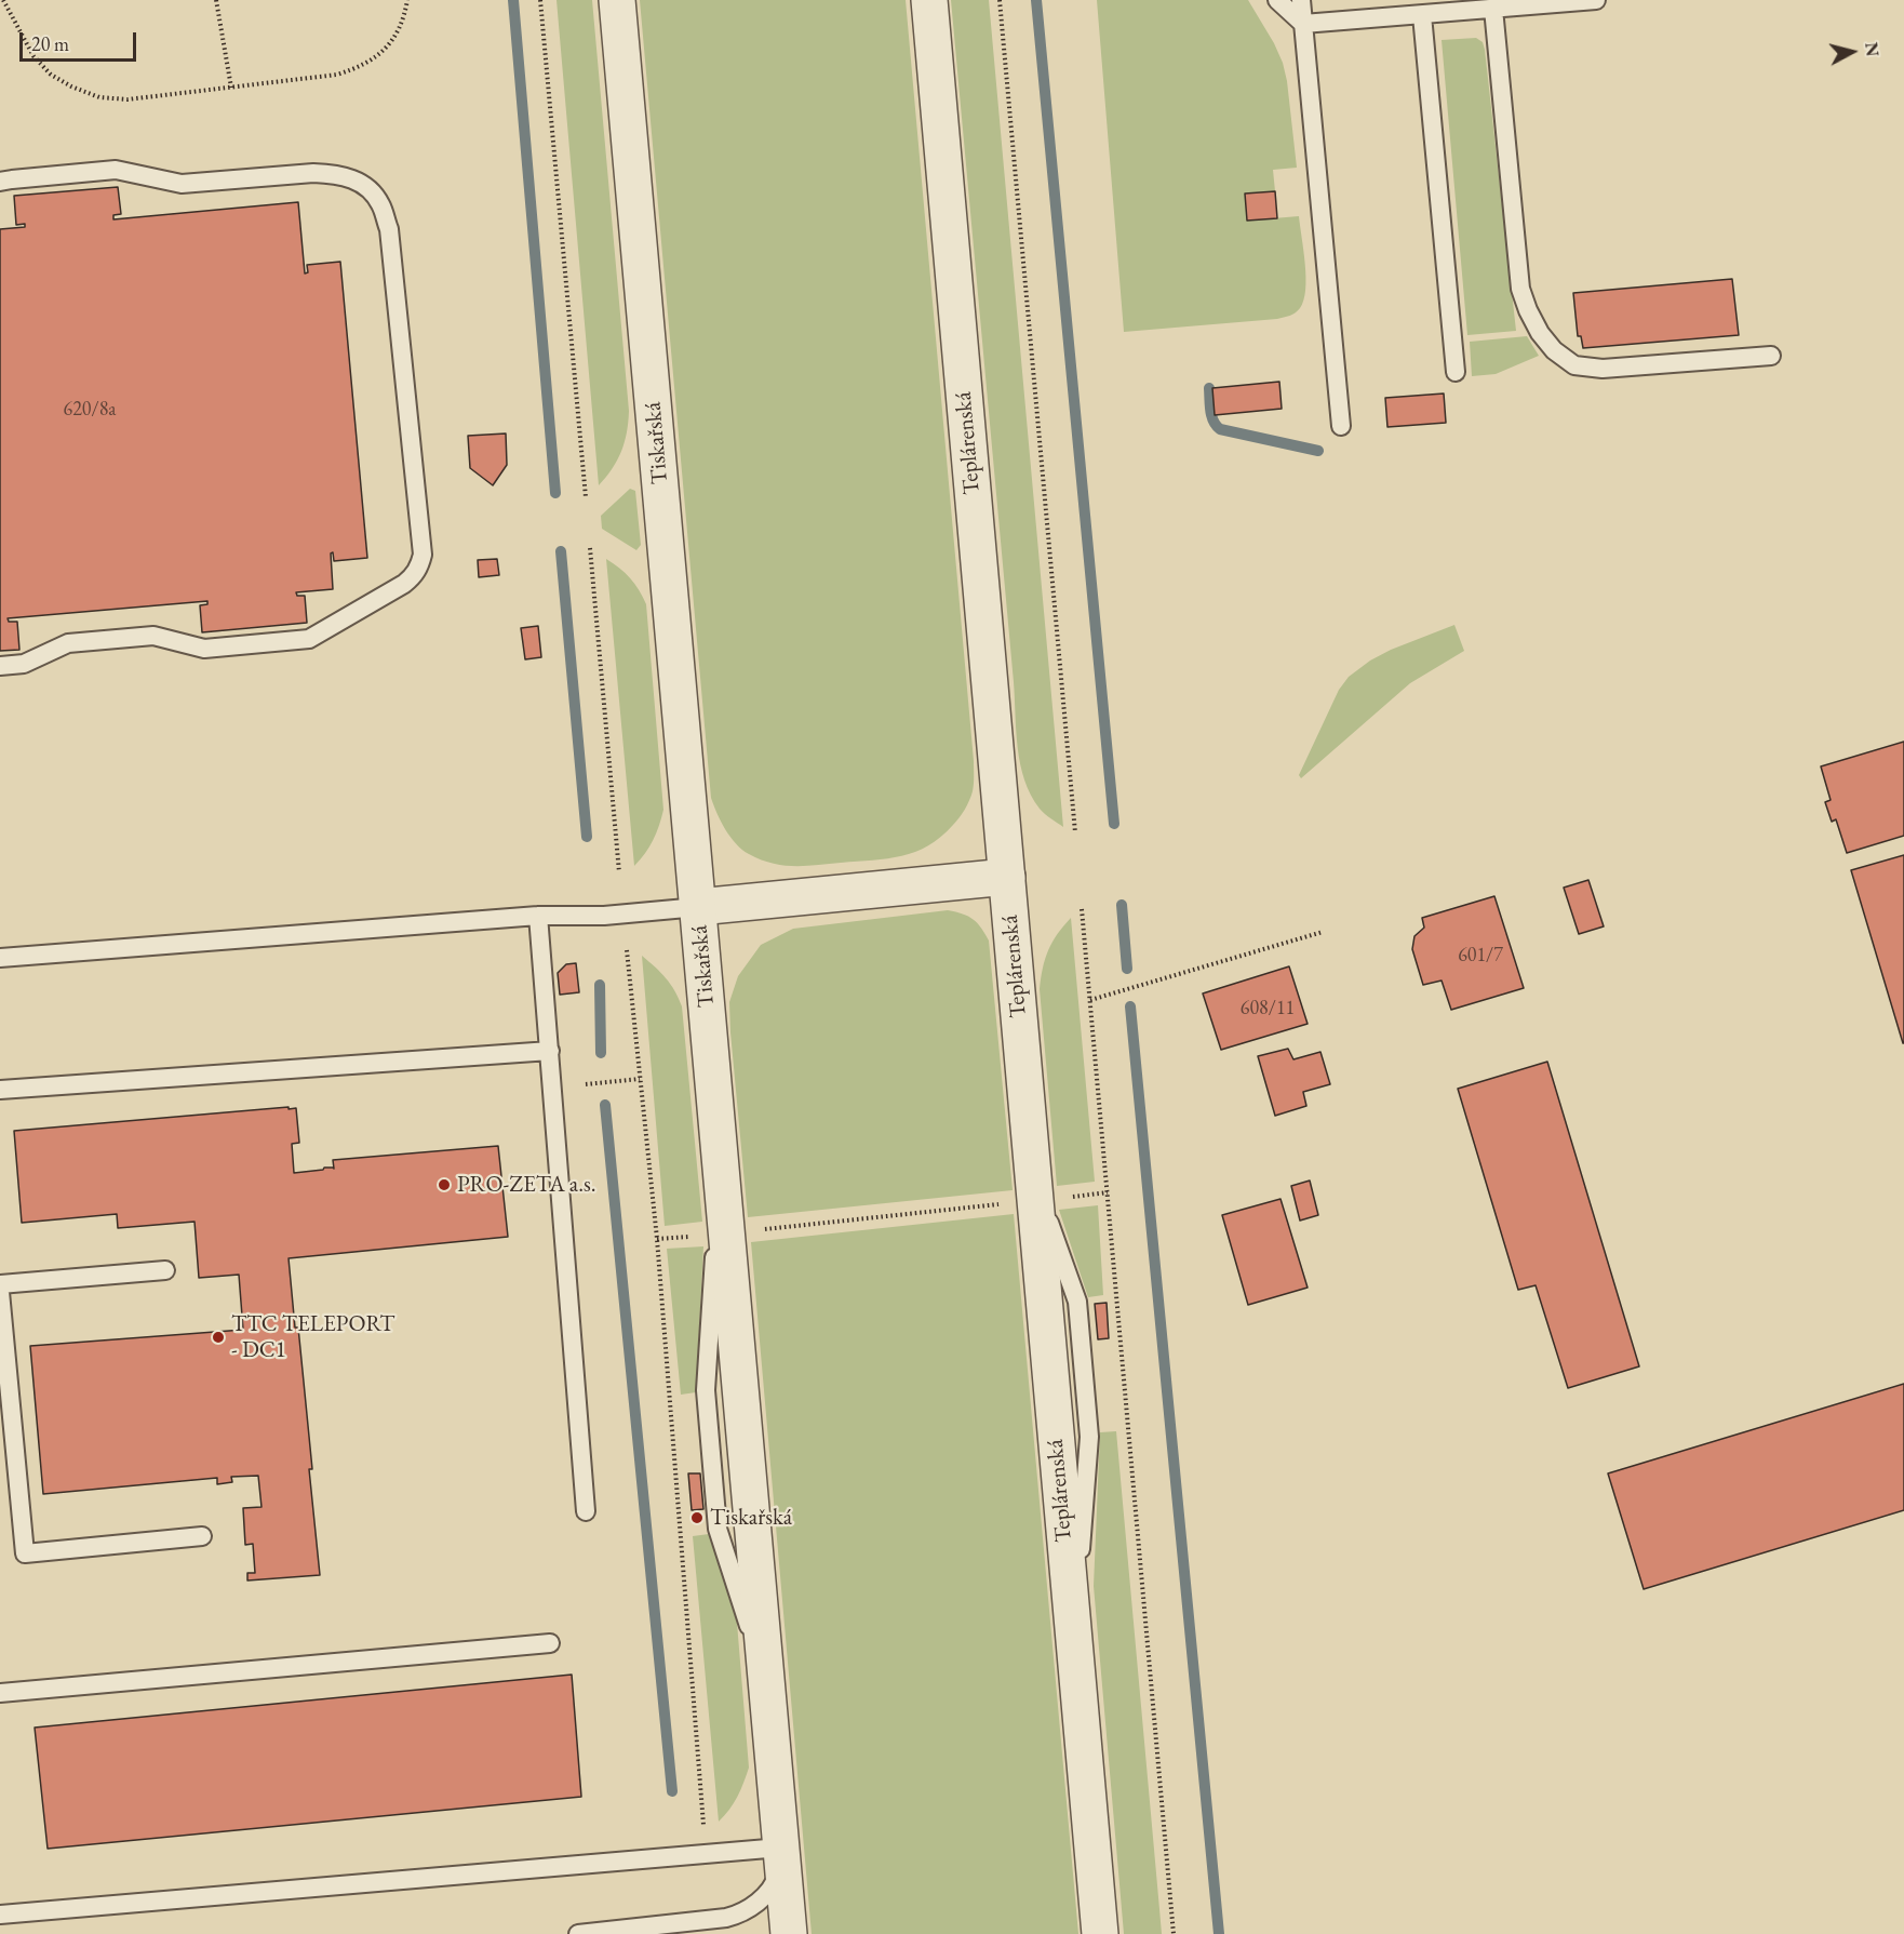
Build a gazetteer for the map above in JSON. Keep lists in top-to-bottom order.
{
  "streets": {
    "street": ["Tiskařská", "Teplárenská"]
  },
  "places": ["PRO-ZETA a.s.", "TTC TELEPORT - DC1", "Tiskařská"],
  "house_numbers": ["620/8a", "601/7", "608/11"],
  "scale_bar": "20 m",
  "north": "right"
}
